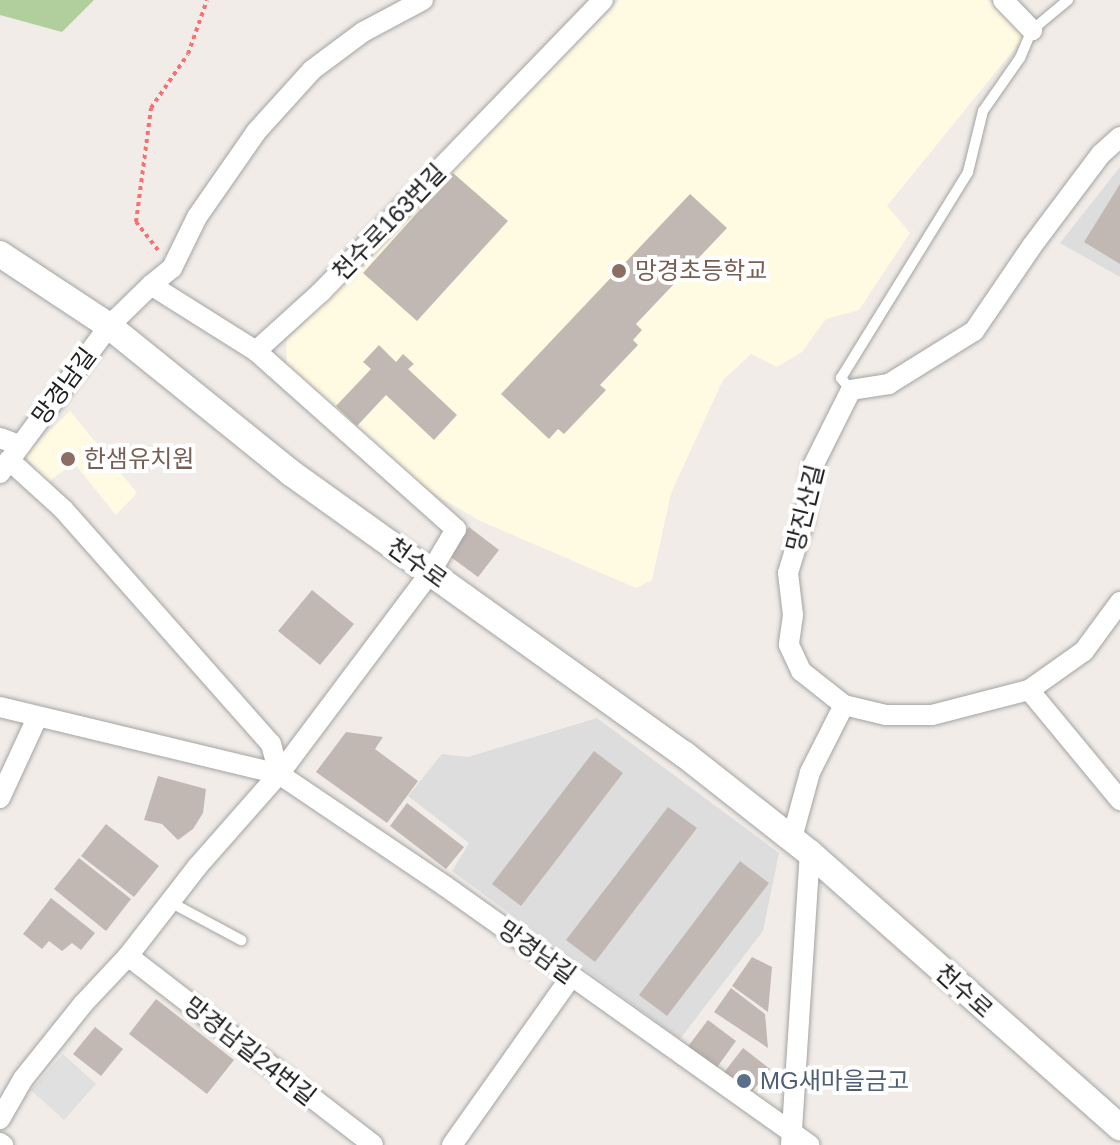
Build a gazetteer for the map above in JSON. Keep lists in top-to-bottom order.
{
  "streets": {
    "street": [
      "천수로163번길",
      "망경남길",
      "망진산길",
      "천수로",
      "망경남길24번길"
    ]
  },
  "crossings": [
    ["망경남길", "천수로"]
  ],
  "places": ["망경초등학교", "한샘유치원", "MG새마을금고"]
}
